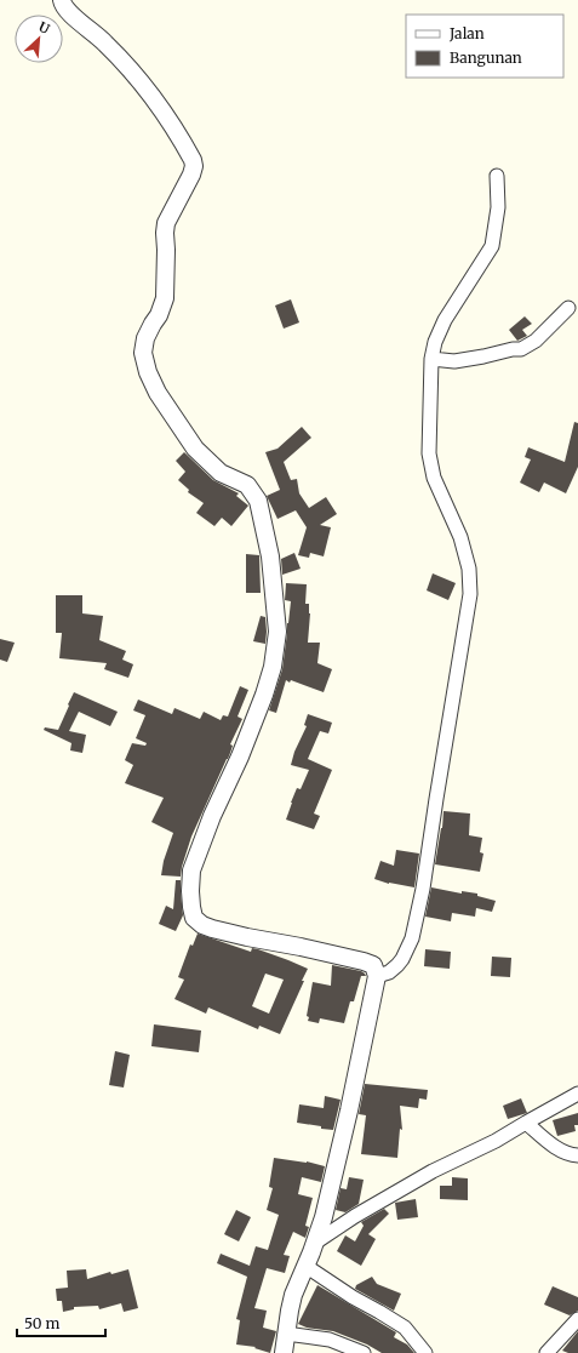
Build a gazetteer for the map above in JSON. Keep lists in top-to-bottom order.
{
  "legend": ["Jalan", "Bangunan"],
  "scale_bar": "50 m",
  "north": "top right"
}
